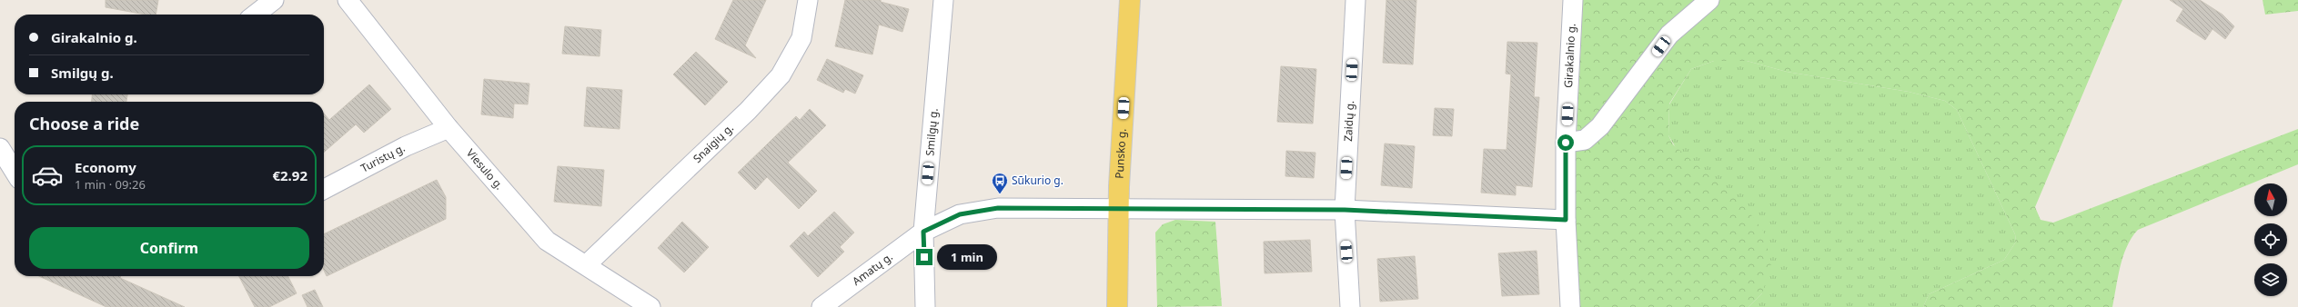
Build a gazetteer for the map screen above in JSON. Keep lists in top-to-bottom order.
{
  "streets": {
    "main road": ["Punsko g."],
    "street": [
      "Girakalnio g.",
      "Zaidų g.",
      "Smilgų g.",
      "Snaigių g.",
      "Turistų g.",
      "Viesulo g.",
      "Amatų g."
    ]
  },
  "crossings": [
    ["Girakalnio g.", "Amatų g."],
    ["Zaidų g.", "Amatų g."],
    ["Smilgų g.", "Amatų g."],
    ["Snaigių g.", "Viesulo g."],
    ["Punsko g.", "Amatų g."],
    ["Turistų g.", "Viesulo g."]
  ],
  "places": {
    "bus stop": ["Sūkurio g."]
  },
  "north": "top",
  "page": {
    "banner": ["Girakalnio g.", "Smilgų g."],
    "heading": "Choose a ride",
    "list": [
      {
        "name": "Economy",
        "note": "1 min · 09:26",
        "value": "€2.92"
      }
    ],
    "buttons": "Confirm",
    "bubble": "1 min"
  }
}
